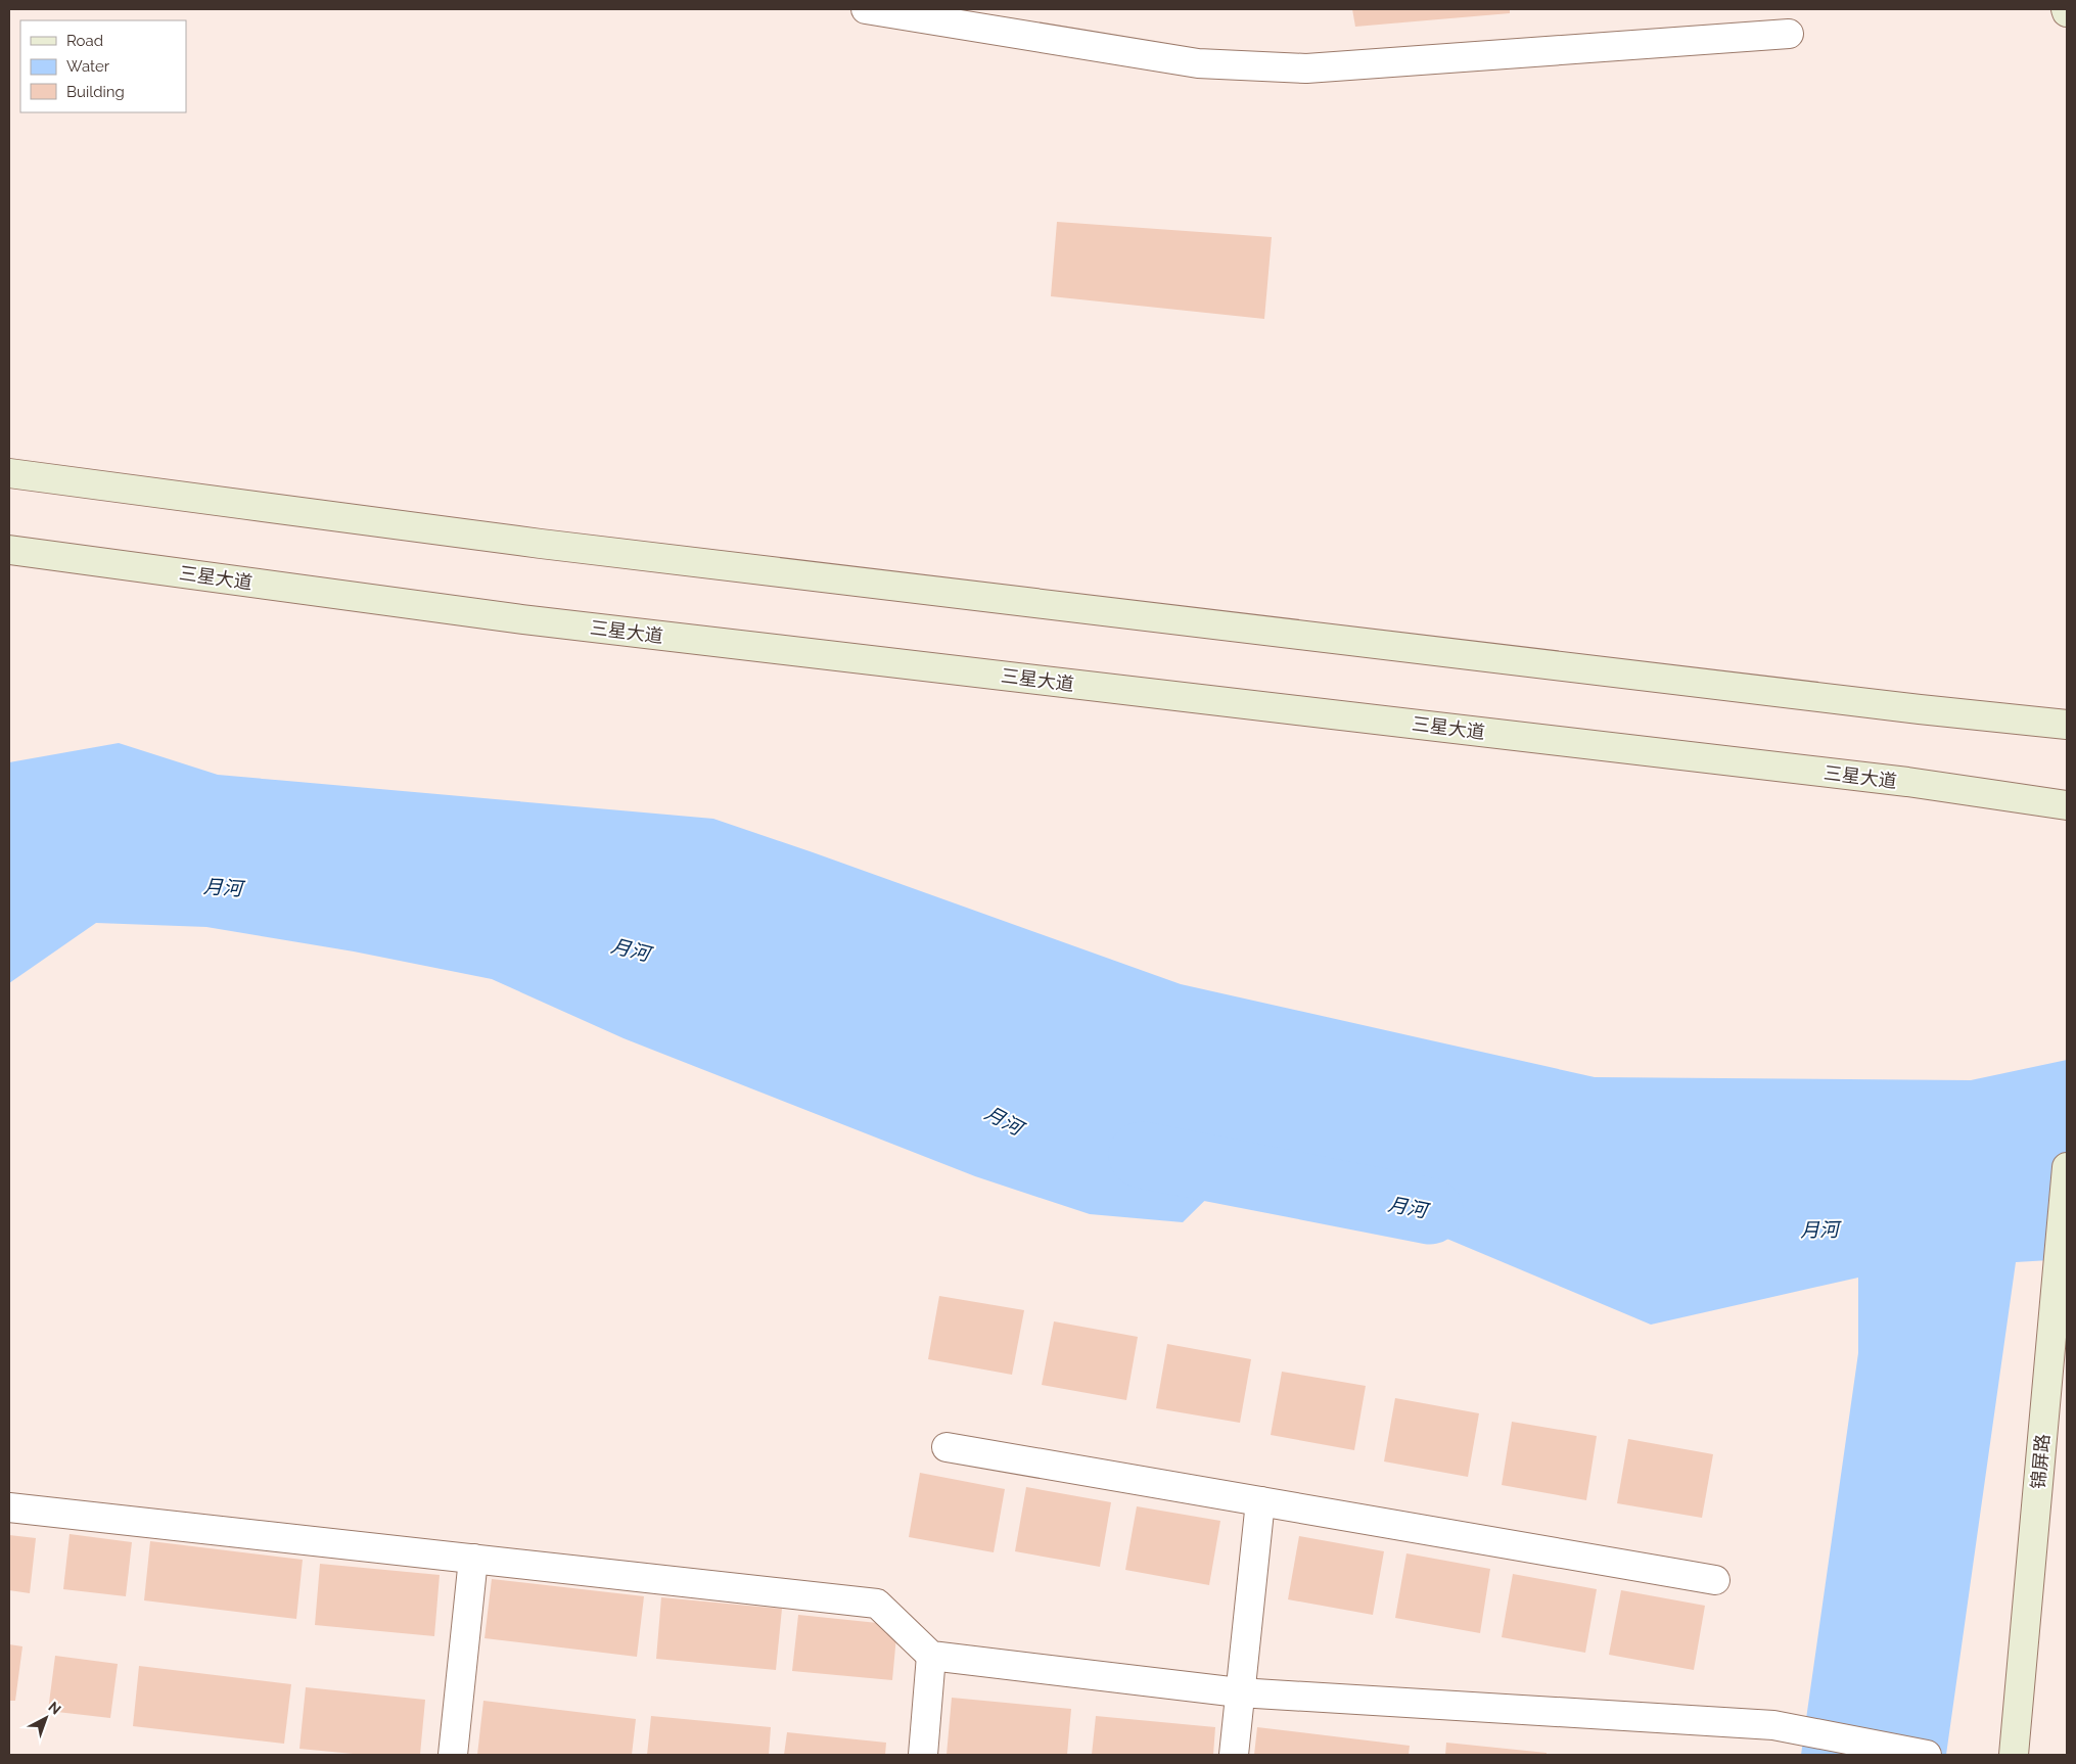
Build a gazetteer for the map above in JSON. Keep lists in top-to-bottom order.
{
  "streets": {
    "street": ["三星大道", "锦屏路"]
  },
  "water": ["月河"],
  "legend": ["Road", "Water", "Building"],
  "north": "top right"
}
